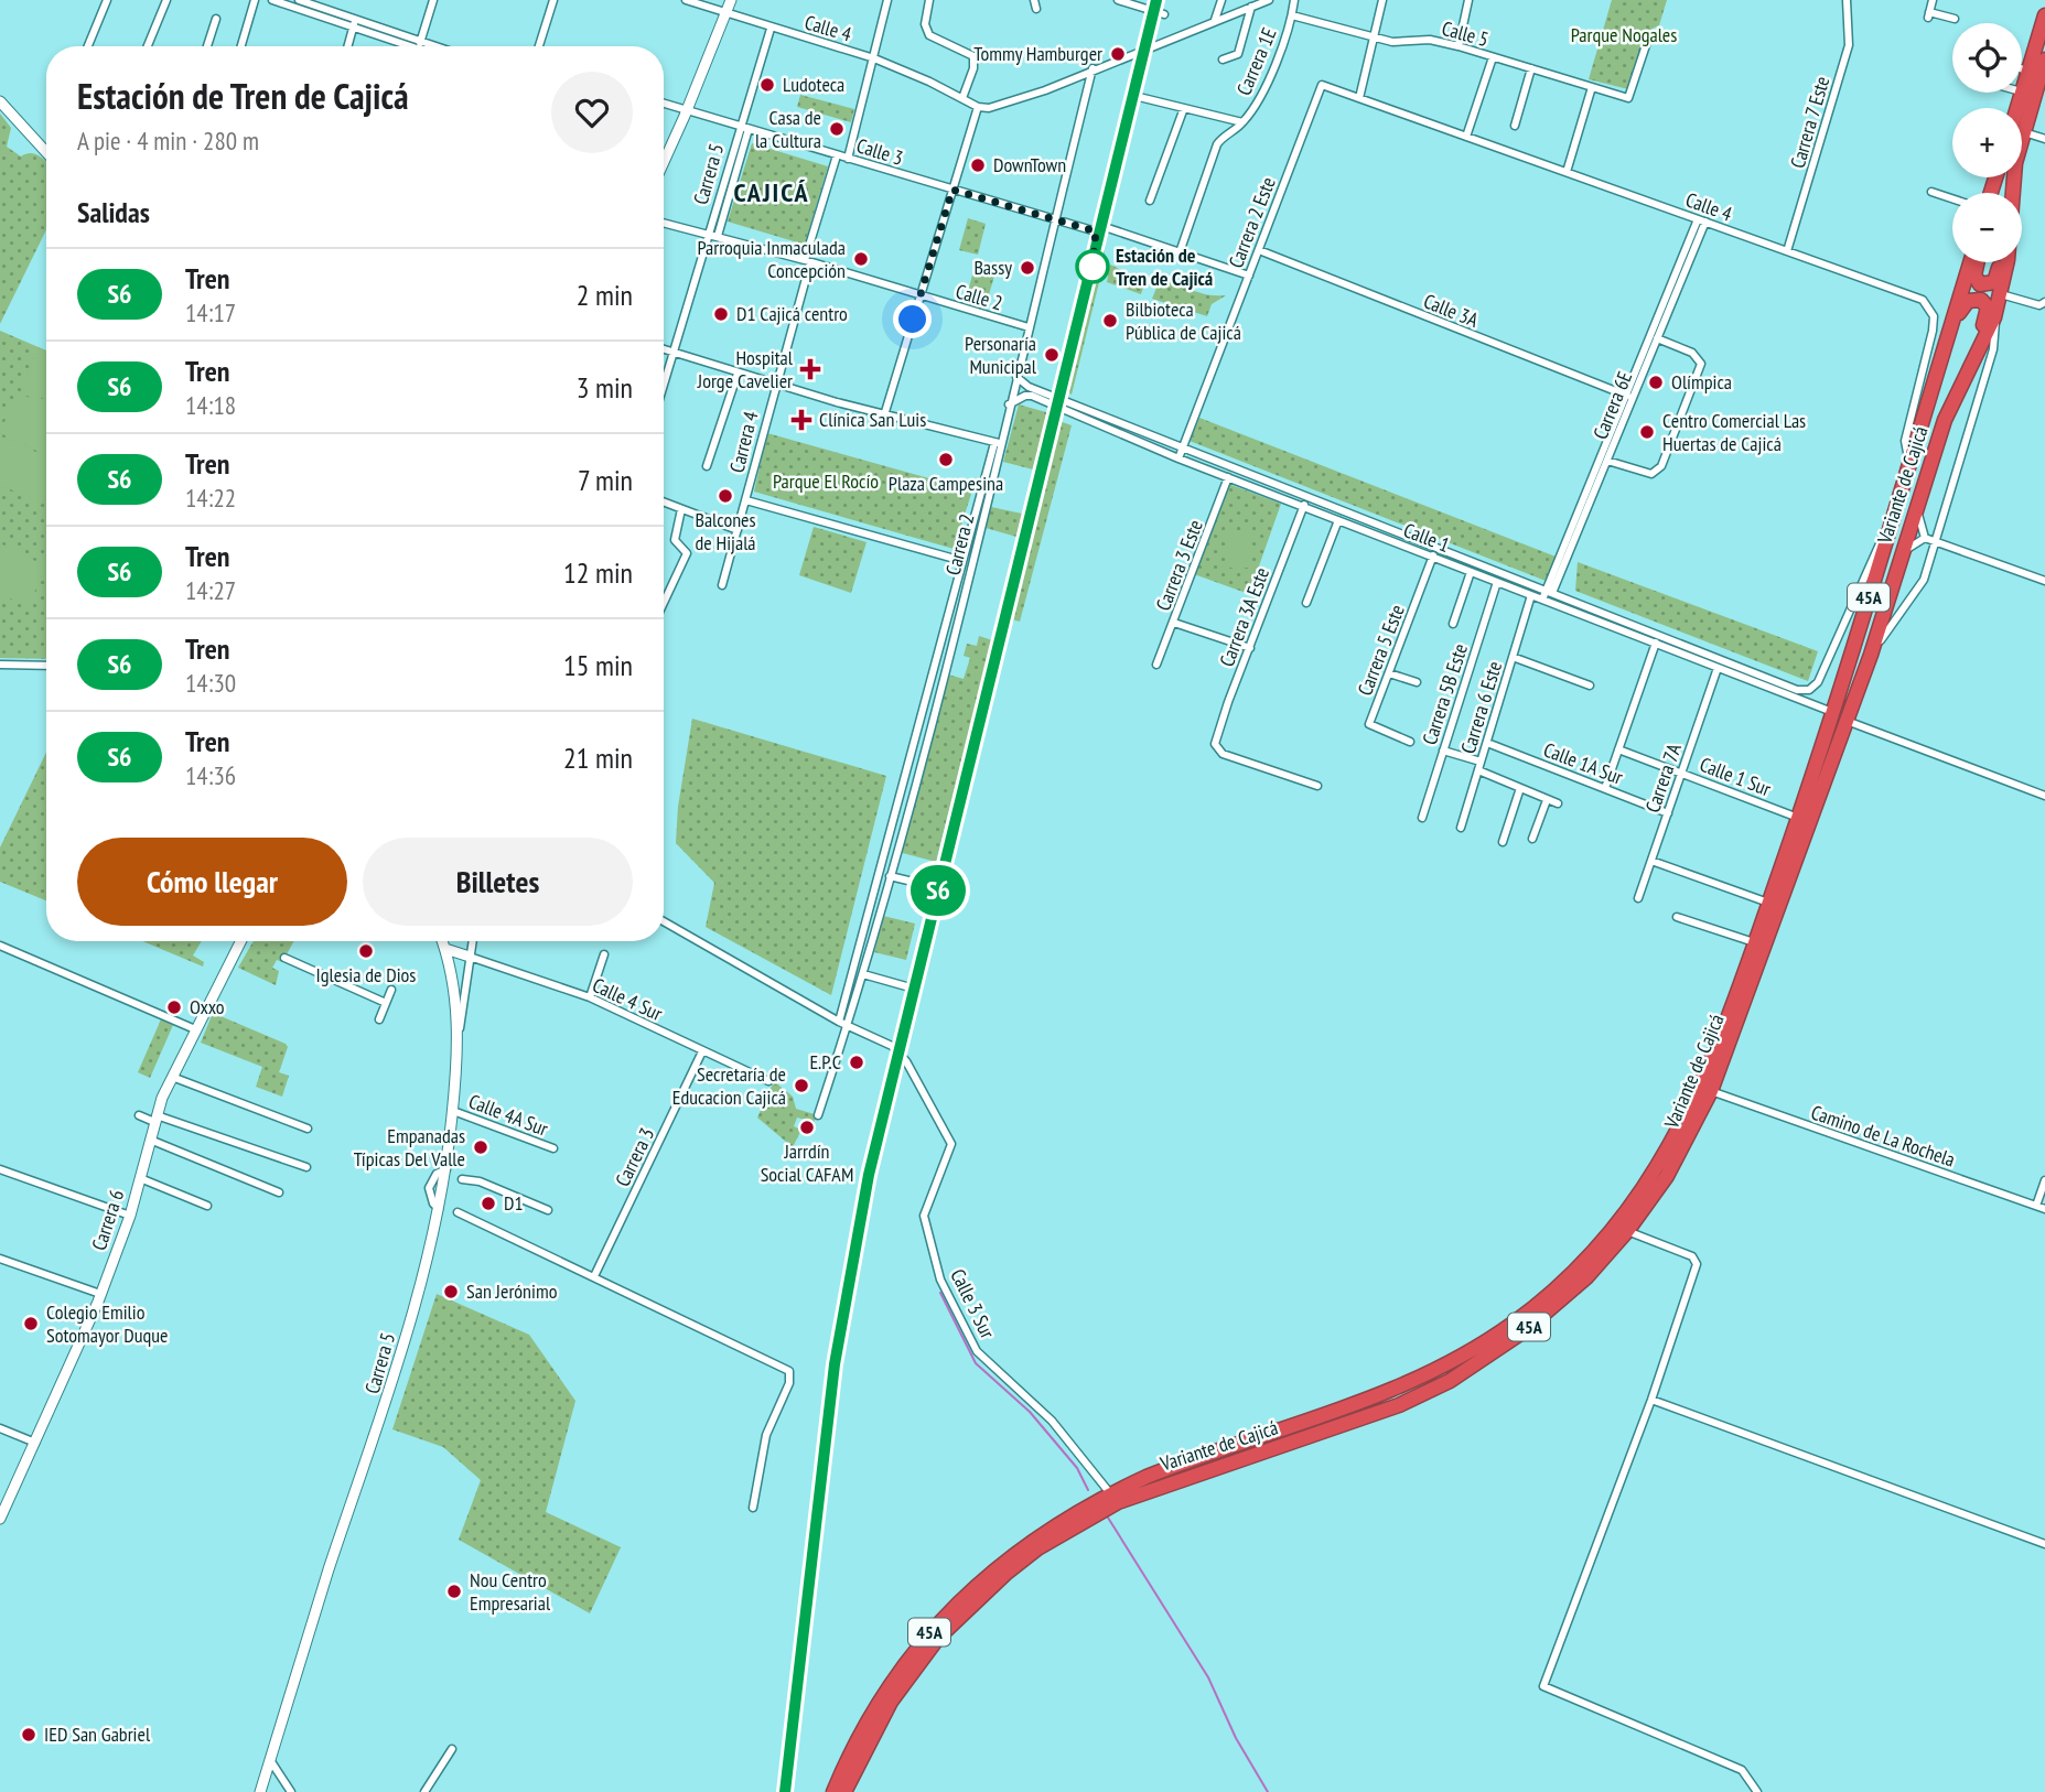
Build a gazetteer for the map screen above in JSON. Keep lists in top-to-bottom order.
{
  "streets": {
    "highway": ["Variante de Cajicá", "45A"],
    "main road": ["Carrera 5", "Carrera 6"],
    "street": [
      "Calle 4",
      "Calle 5",
      "Carrera 1E",
      "Carrera 7 Este",
      "Calle 3",
      "Carrera 2 Este",
      "Calle 2",
      "Calle 3A",
      "Carrera 6E",
      "Carrera 4",
      "Calle 1",
      "Carrera 2",
      "Carrera 3 Este",
      "Carrera 3A Este",
      "Carrera 5 Este",
      "Carrera 5B Este",
      "Carrera 6 Este",
      "Calle 1A Sur",
      "Calle 1 Sur",
      "Carrera 7A",
      "Calle 4 Sur",
      "Calle 4A Sur",
      "Camino de La Rochela",
      "Carrera 3",
      "Calle 3 Sur"
    ]
  },
  "crossings": [
    ["Calle 4", "Carrera 7 Este"],
    ["Calle 4", "Carrera 5"],
    ["Calle 4", "Carrera 2 Este"],
    ["Calle 4", "Carrera 6E"],
    ["Calle 4", "Variante de Cajicá"],
    ["Calle 5", "Carrera 1E"],
    ["Calle 3", "Carrera 5"],
    ["Calle 3", "Carrera 4"],
    ["Calle 3", "Carrera 2"],
    ["Carrera 5", "Calle 2"],
    ["Carrera 5", "Calle 4 Sur"],
    ["Carrera 5", "Calle 4A Sur"],
    ["Carrera 2 Este", "Calle 3A"],
    ["Carrera 2 Este", "Calle 1"],
    ["Calle 2", "Carrera 4"],
    ["Calle 2", "Carrera 2"],
    ["Calle 3A", "Carrera 6E"],
    ["Carrera 6E", "Calle 1"],
    ["Variante de Cajicá", "Calle 1"],
    ["Variante de Cajicá", "Calle 1 Sur"],
    ["Variante de Cajicá", "Camino de La Rochela"],
    ["Variante de Cajicá", "Calle 3 Sur"],
    ["Calle 1", "Carrera 2"],
    ["Calle 1", "Carrera 3 Este"],
    ["Calle 1", "Carrera 3A Este"],
    ["Calle 1", "Carrera 5 Este"],
    ["Calle 1", "Carrera 5B Este"],
    ["Calle 1", "Carrera 6 Este"],
    ["Calle 1", "Carrera 7A"],
    ["Carrera 2", "Calle 3 Sur"],
    ["Carrera 6 Este", "Calle 1A Sur"],
    ["Calle 1A Sur", "Carrera 7A"],
    ["Calle 1 Sur", "Carrera 7A"],
    ["Calle 4 Sur", "Carrera 3"]
  ],
  "districts": ["CAJICÁ"],
  "parks": ["Parque Nogales", "Parque El Rocío"],
  "places": {
    "other": [
      "Tommy Hamburger",
      "Ludoteca",
      "Casa de la Cultura",
      "DownTown",
      "Parroquia Inmaculada Concepción",
      "Estación de Tren de Cajicá",
      "Bassy",
      "D1 Cajicá centro",
      "Bilbioteca Pública de Cajicá",
      "Personaría Municipal",
      "Olímpica",
      "Centro Comercial Las Huertas de Cajicá",
      "Plaza Campesina",
      "Balcones de Hijalá",
      "Iglesia de Dios",
      "Oxxo",
      "E.P.C",
      "Secretaría de Educacion Cajicá",
      "Jarrdín Social CAFAM",
      "Empanadas Típicas Del Valle",
      "D1",
      "San Jerónimo",
      "Colegio Emilio Sotomayor Duque",
      "Nou Centro Empresarial",
      "IED San Gabriel"
    ],
    "health": ["Hospital Jorge Cavelier", "Clínica San Luis"]
  },
  "page": {
    "on_map": "S6",
    "map_buttons": ["+", "−"],
    "heading": [
      ["Estación de Tren de Cajicá", "A pie · 4 min · 280 m"],
      "Salidas"
    ],
    "list": [
      {
        "mark": "S6",
        "name": "Tren",
        "note": "14:17",
        "value": "2 min"
      },
      {
        "mark": "S6",
        "name": "Tren",
        "note": "14:18",
        "value": "3 min"
      },
      {
        "mark": "S6",
        "name": "Tren",
        "note": "14:22",
        "value": "7 min"
      },
      {
        "mark": "S6",
        "name": "Tren",
        "note": "14:27",
        "value": "12 min"
      },
      {
        "mark": "S6",
        "name": "Tren",
        "note": "14:30",
        "value": "15 min"
      },
      {
        "mark": "S6",
        "name": "Tren",
        "note": "14:36",
        "value": "21 min"
      }
    ],
    "buttons": ["Cómo llegar", "Billetes"]
  }
}
